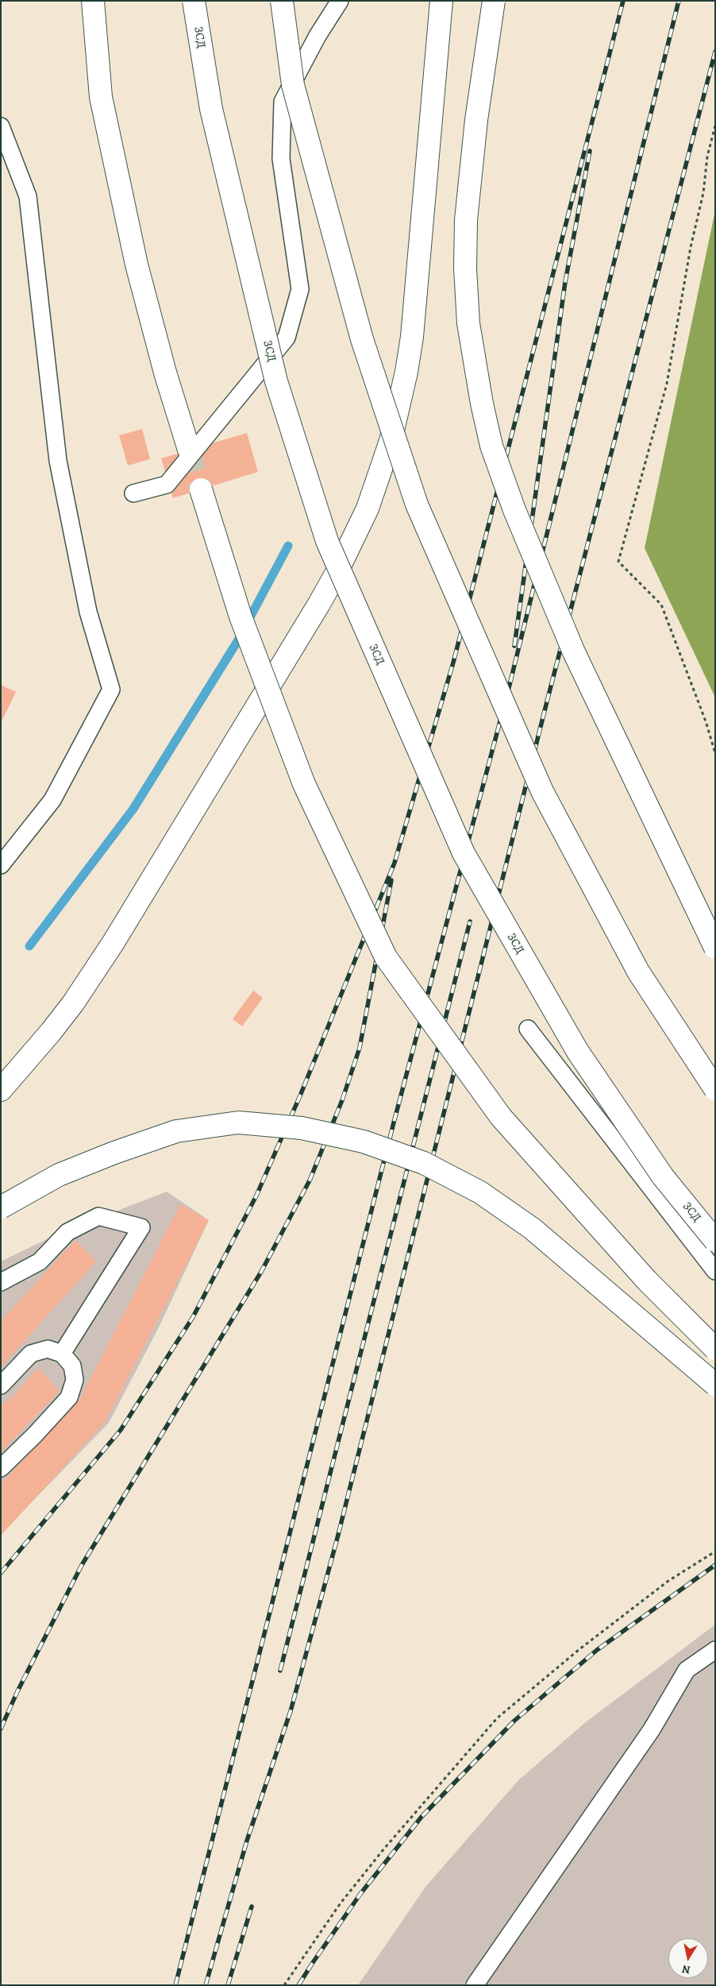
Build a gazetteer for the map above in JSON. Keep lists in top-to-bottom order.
{
  "streets": {
    "main road": ["ЗСД"]
  },
  "north": "bottom"
}
